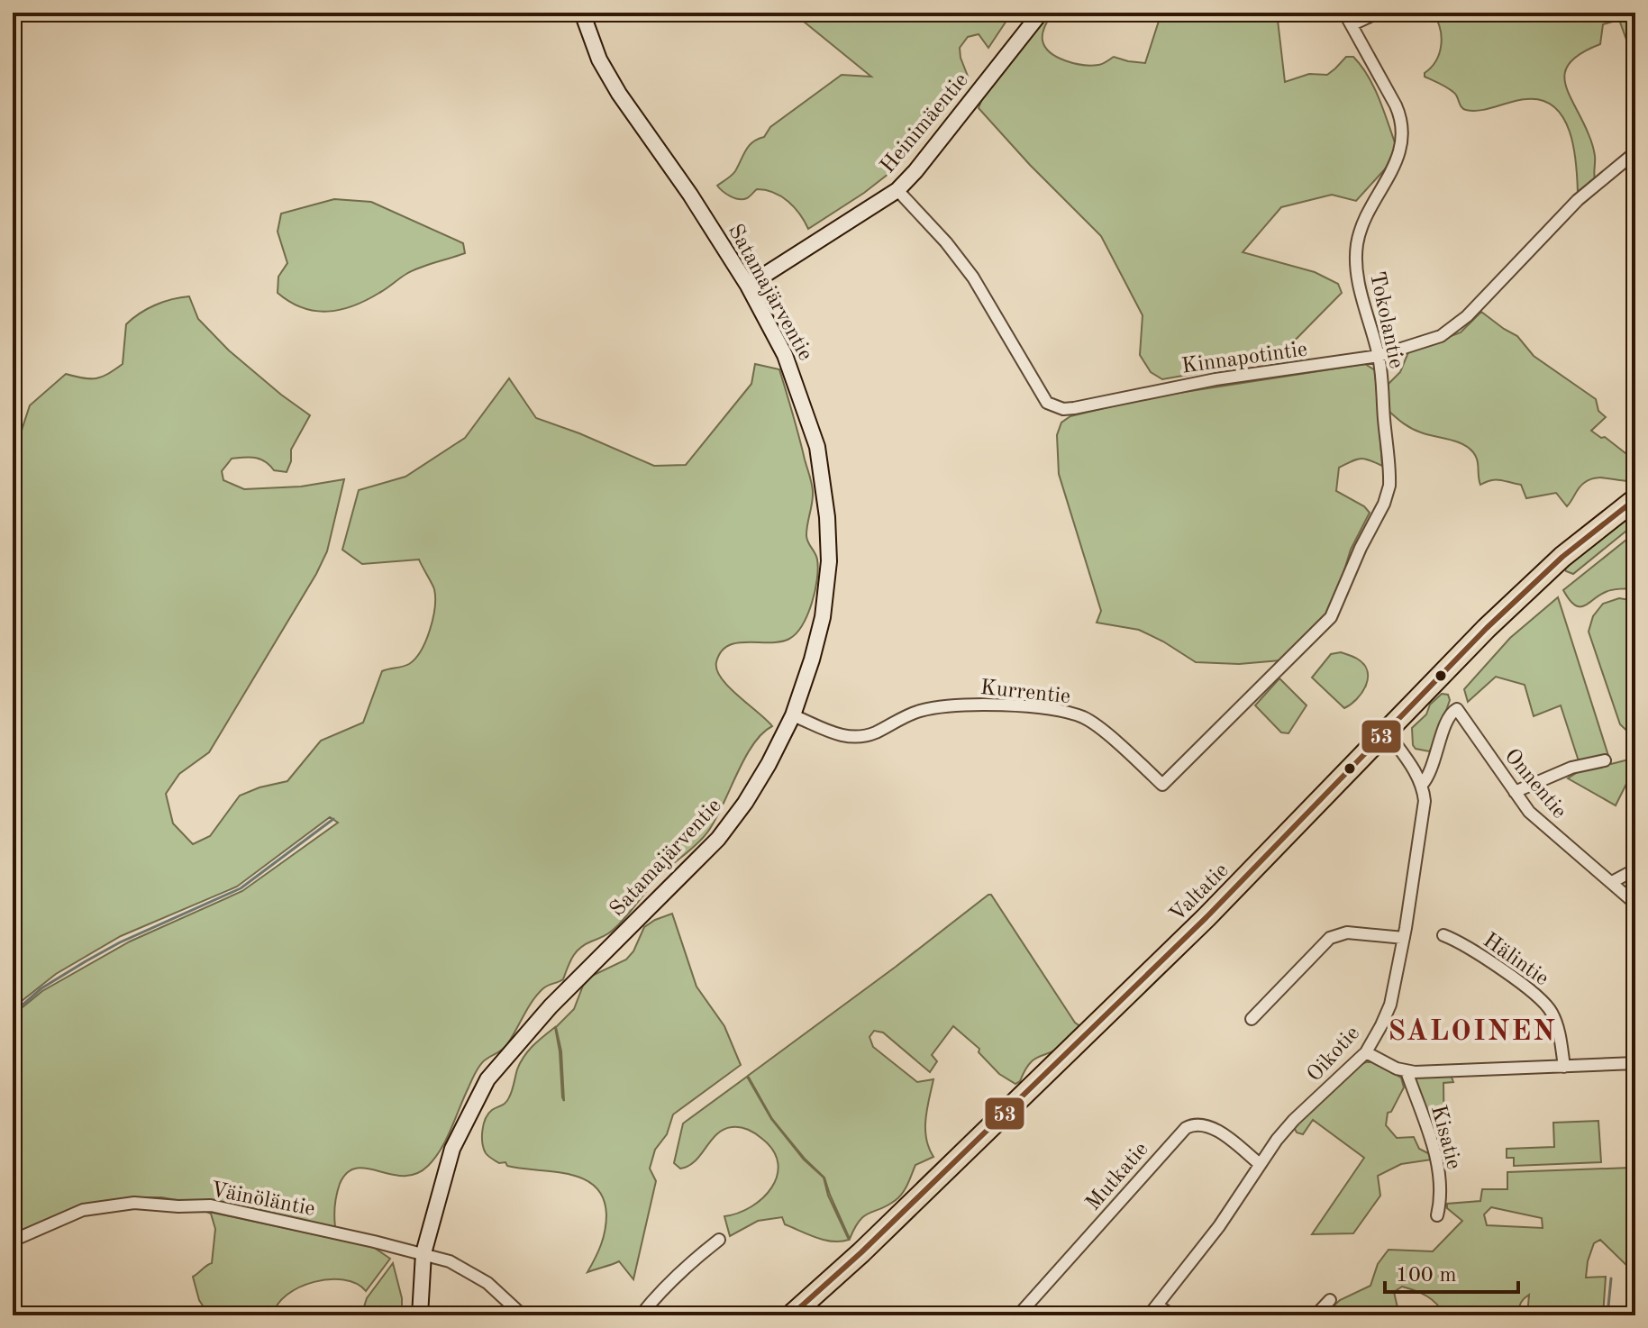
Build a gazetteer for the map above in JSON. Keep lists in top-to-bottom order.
{
  "streets": {
    "highway": ["Valtatie"],
    "street": [
      "Heinimäentie",
      "Satamajärventie",
      "Tokolantie",
      "Kinnapotintie",
      "Kurrentie",
      "Onnentie",
      "Hälintie",
      "Oikotie",
      "Kisatie",
      "Mutkatie",
      "Väinöläntie"
    ]
  },
  "crossings": [
    ["Heinimäentie", "Satamajärventie"],
    ["Heinimäentie", "Kinnapotintie"],
    ["Satamajärventie", "Kurrentie"],
    ["Satamajärventie", "Väinöläntie"],
    ["Tokolantie", "Kinnapotintie"],
    ["Tokolantie", "Kurrentie"],
    ["Onnentie", "Oikotie"],
    ["Oikotie", "Mutkatie"]
  ],
  "districts": ["SALOINEN"],
  "lines": ["transit line 53"],
  "scale_bar": "100 m"
}
